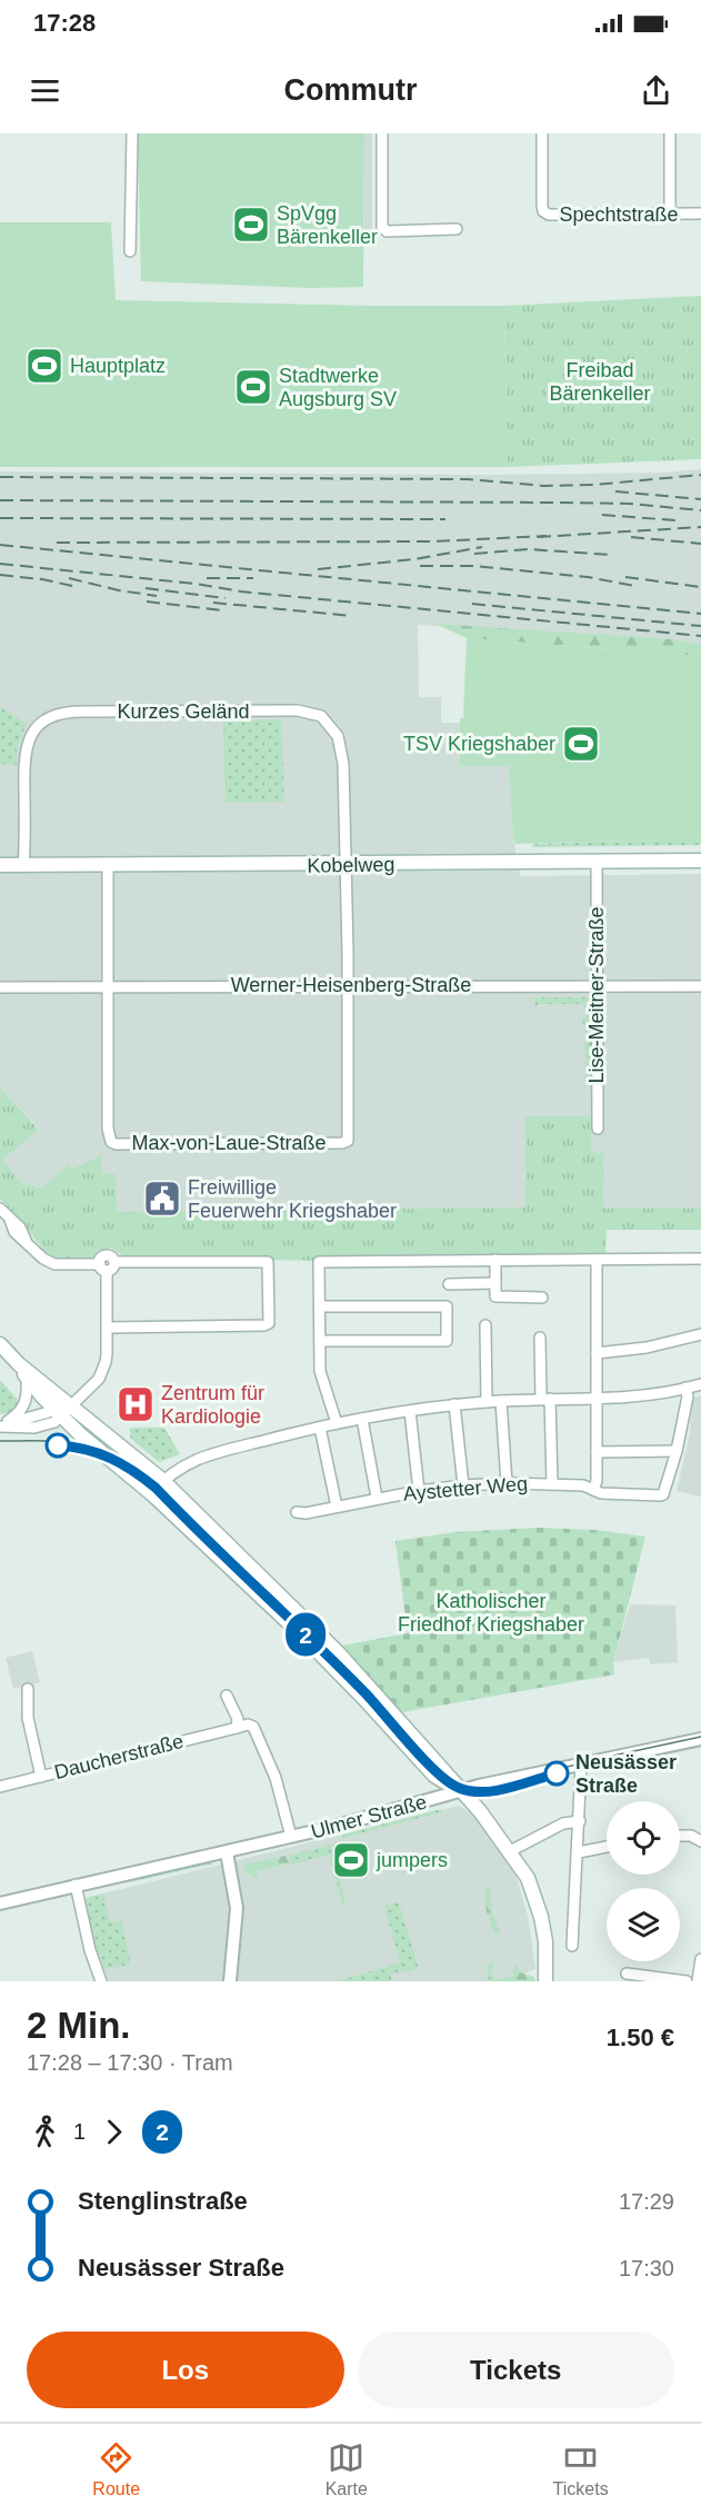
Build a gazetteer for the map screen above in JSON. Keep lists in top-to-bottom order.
{
  "streets": {
    "main road": ["Kobelweg"],
    "street": [
      "Spechtstraße",
      "Kurzes Geländ",
      "Werner-Heisenberg-Straße",
      "Lise-Meitner-Straße",
      "Max-von-Laue-Straße",
      "Aystetter Weg",
      "Daucherstraße",
      "Ulmer Straße"
    ]
  },
  "crossings": [
    ["Kurzes Geländ", "Kobelweg"],
    ["Kurzes Geländ", "Max-von-Laue-Straße"],
    ["Kobelweg", "Lise-Meitner-Straße"],
    ["Kobelweg", "Max-von-Laue-Straße"],
    ["Werner-Heisenberg-Straße", "Lise-Meitner-Straße"],
    ["Werner-Heisenberg-Straße", "Max-von-Laue-Straße"]
  ],
  "parks": ["Freibad Bärenkeller", "Katholischer Friedhof Kriegshaber"],
  "places": {
    "sports": [
      "SpVgg Bärenkeller",
      "Hauptplatz",
      "Stadtwerke Augsburg SV",
      "TSV Kriegshaber",
      "jumpers"
    ],
    "public building": ["Freiwillige Feuerwehr Kriegshaber"],
    "hospital": ["Zentrum für Kardiologie"],
    "other": ["Neusässer Straße"]
  },
  "lines": ["tram line 2"],
  "page": {
    "status": "17:28",
    "header": "Commutr",
    "on_map": "2",
    "heading": ["2 Min.", "17:28 – 17:30 · Tram", "1.50 €"],
    "legs": ["1", "2"],
    "list": [
      {
        "name": "Stenglinstraße",
        "value": "17:29"
      },
      {
        "name": "Neusässer Straße",
        "value": "17:30"
      }
    ],
    "buttons": ["Los", "Tickets"],
    "tabs": ["Route", "Karte", "Tickets"]
  }
}
